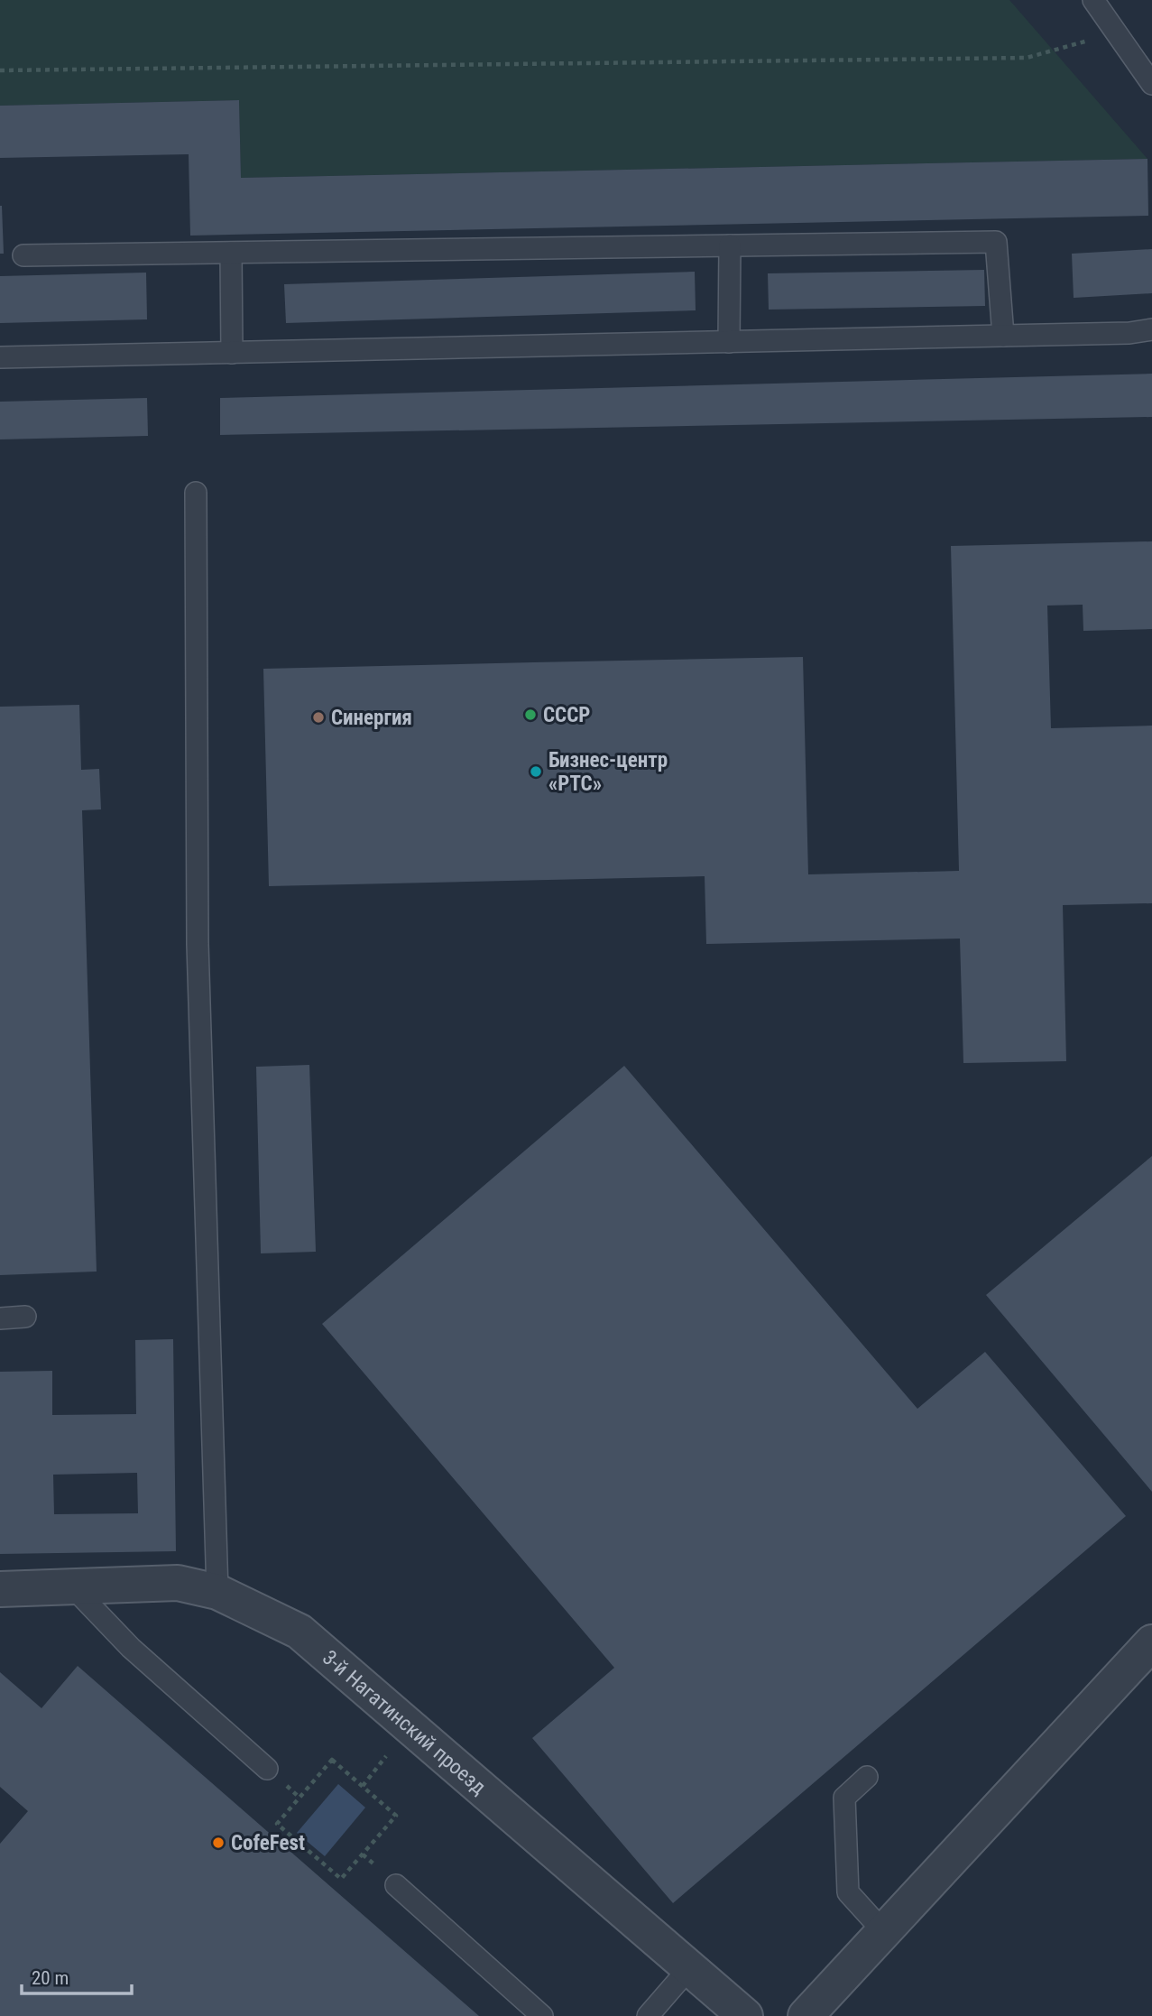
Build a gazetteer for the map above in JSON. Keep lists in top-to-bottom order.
{
  "streets": {
    "street": ["3-й Нагатинский проезд"]
  },
  "places": [
    "СССР",
    "Синергия",
    "Бизнес-центр «РТС»",
    "CofeFest"
  ],
  "scale_bar": "20 m"
}
